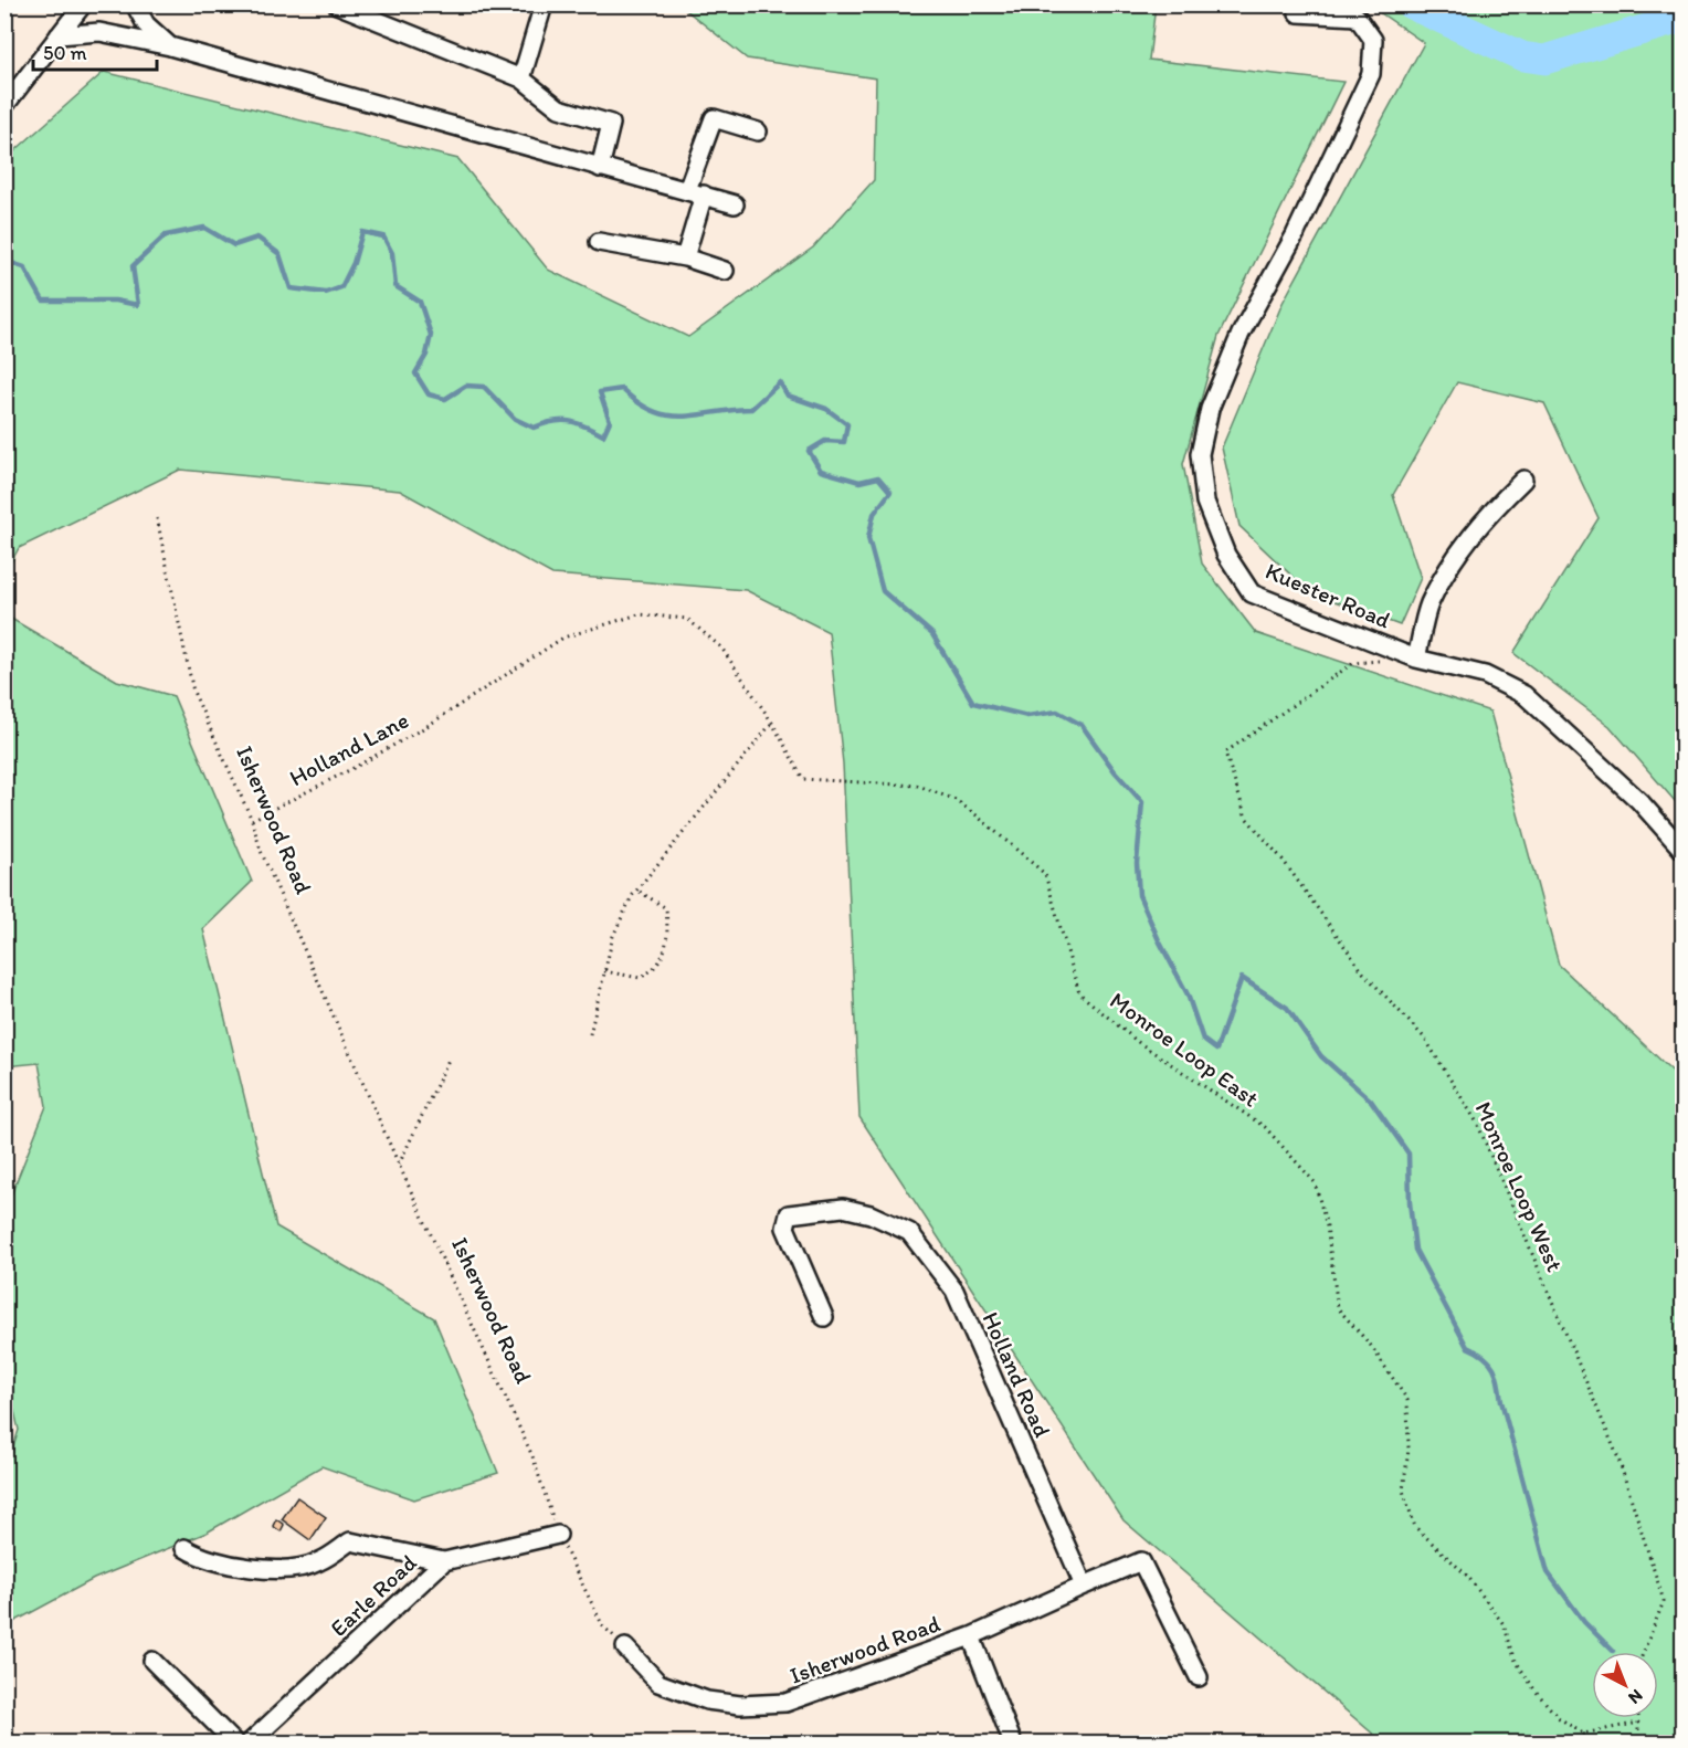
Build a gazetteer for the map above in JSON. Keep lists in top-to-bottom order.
{
  "streets": {
    "street": [
      "Kuester Road",
      "Isherwood Road",
      "Holland Road",
      "Earle Road"
    ],
    "path": ["Holland Lane", "Monroe Loop East", "Monroe Loop West"]
  },
  "crossings": [
    ["Kuester Road", "Monroe Loop West"],
    ["Holland Lane", "Isherwood Road"],
    ["Holland Lane", "Monroe Loop East"],
    ["Isherwood Road", "Holland Road"],
    ["Isherwood Road", "Earle Road"]
  ],
  "scale_bar": "50 m",
  "north": "bottom right"
}
